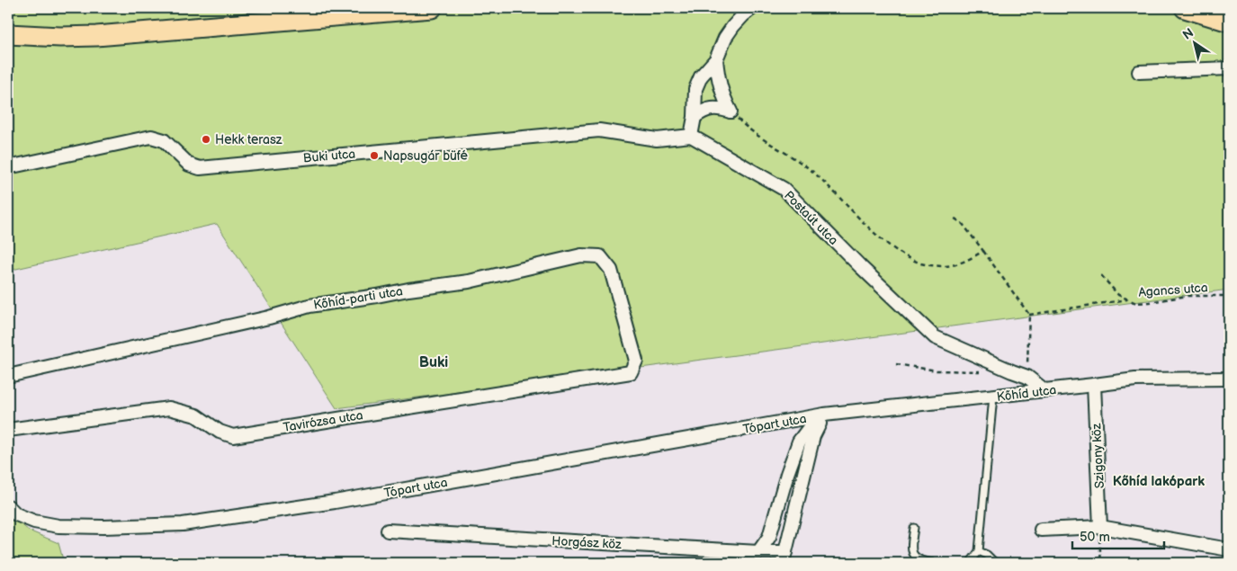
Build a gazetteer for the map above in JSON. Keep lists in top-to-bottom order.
{
  "streets": {
    "street": [
      "Buki utca",
      "Postaút utca",
      "Kőhíd-parti utca",
      "Kőhíd utca",
      "Tavirózsa utca",
      "Tópart utca",
      "Szigony köz",
      "Horgász köz"
    ],
    "path": ["Agancs utca"]
  },
  "crossings": [
    ["Buki utca", "Postaút utca"],
    ["Postaút utca", "Kőhíd utca"],
    ["Kőhíd-parti utca", "Tavirózsa utca"],
    ["Kőhíd utca", "Tópart utca"],
    ["Kőhíd utca", "Szigony köz"]
  ],
  "districts": ["Buki", "Kőhíd lakópark"],
  "places": ["Hekk terasz", "Napsugár büfé"],
  "scale_bar": "50 m",
  "north": "top left"
}
